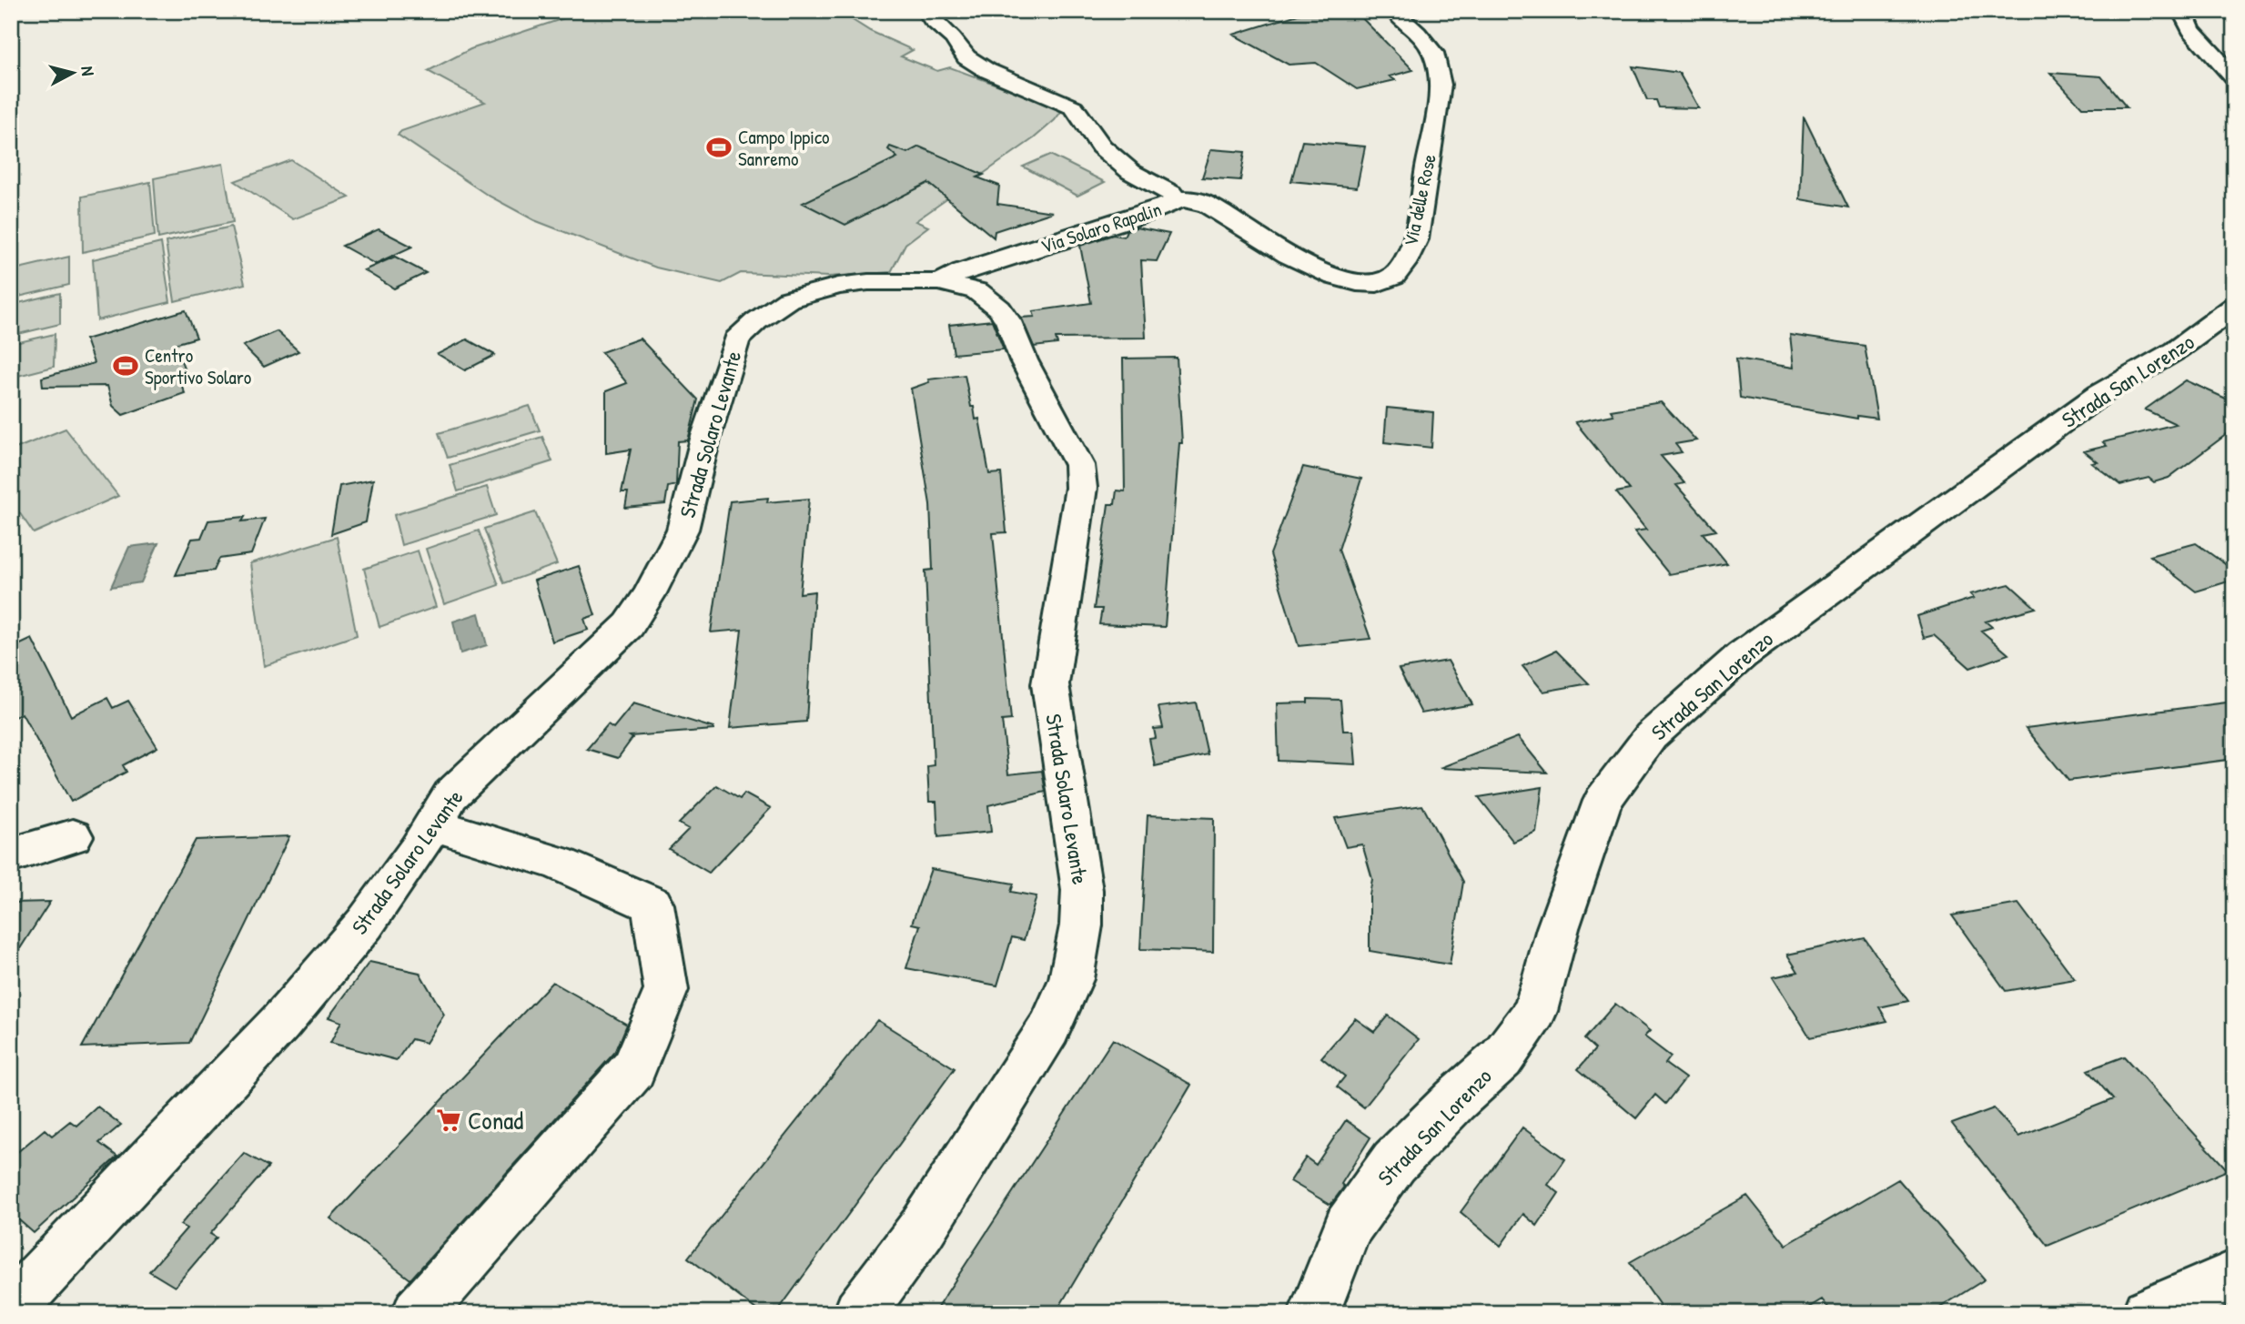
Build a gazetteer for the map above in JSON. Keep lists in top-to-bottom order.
{
  "streets": {
    "street": [
      "Via delle Rose",
      "Via Solaro Rapalin",
      "Strada San Lorenzo",
      "Strada Solaro Levante"
    ]
  },
  "crossings": [
    ["Via delle Rose", "Via Solaro Rapalin"],
    ["Via Solaro Rapalin", "Strada Solaro Levante"]
  ],
  "places": {
    "sports": ["Campo Ippico Sanremo", "Centro Sportivo Solaro"],
    "supermarket": ["Conad"]
  },
  "north": "right"
}
